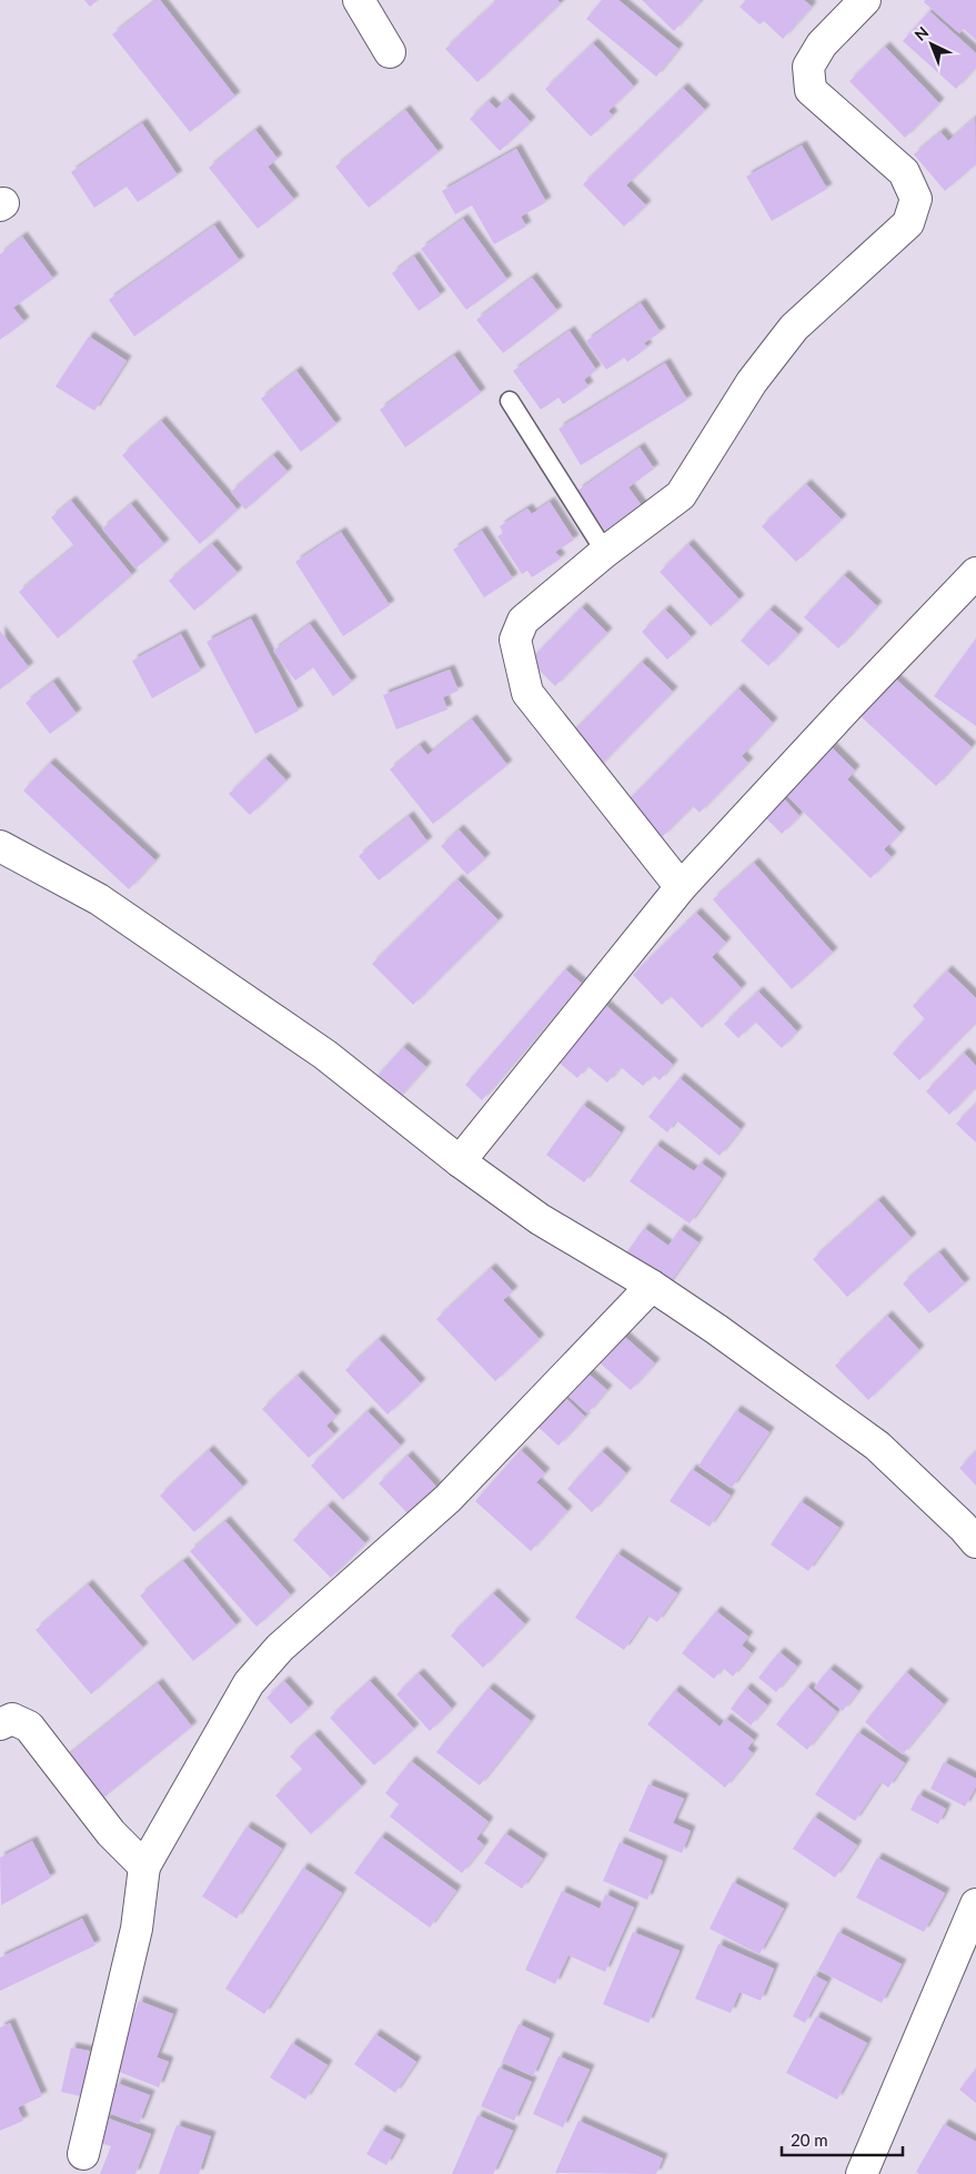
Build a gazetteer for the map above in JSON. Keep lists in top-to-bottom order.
{
  "scale_bar": "20 m",
  "north": "top left"
}
